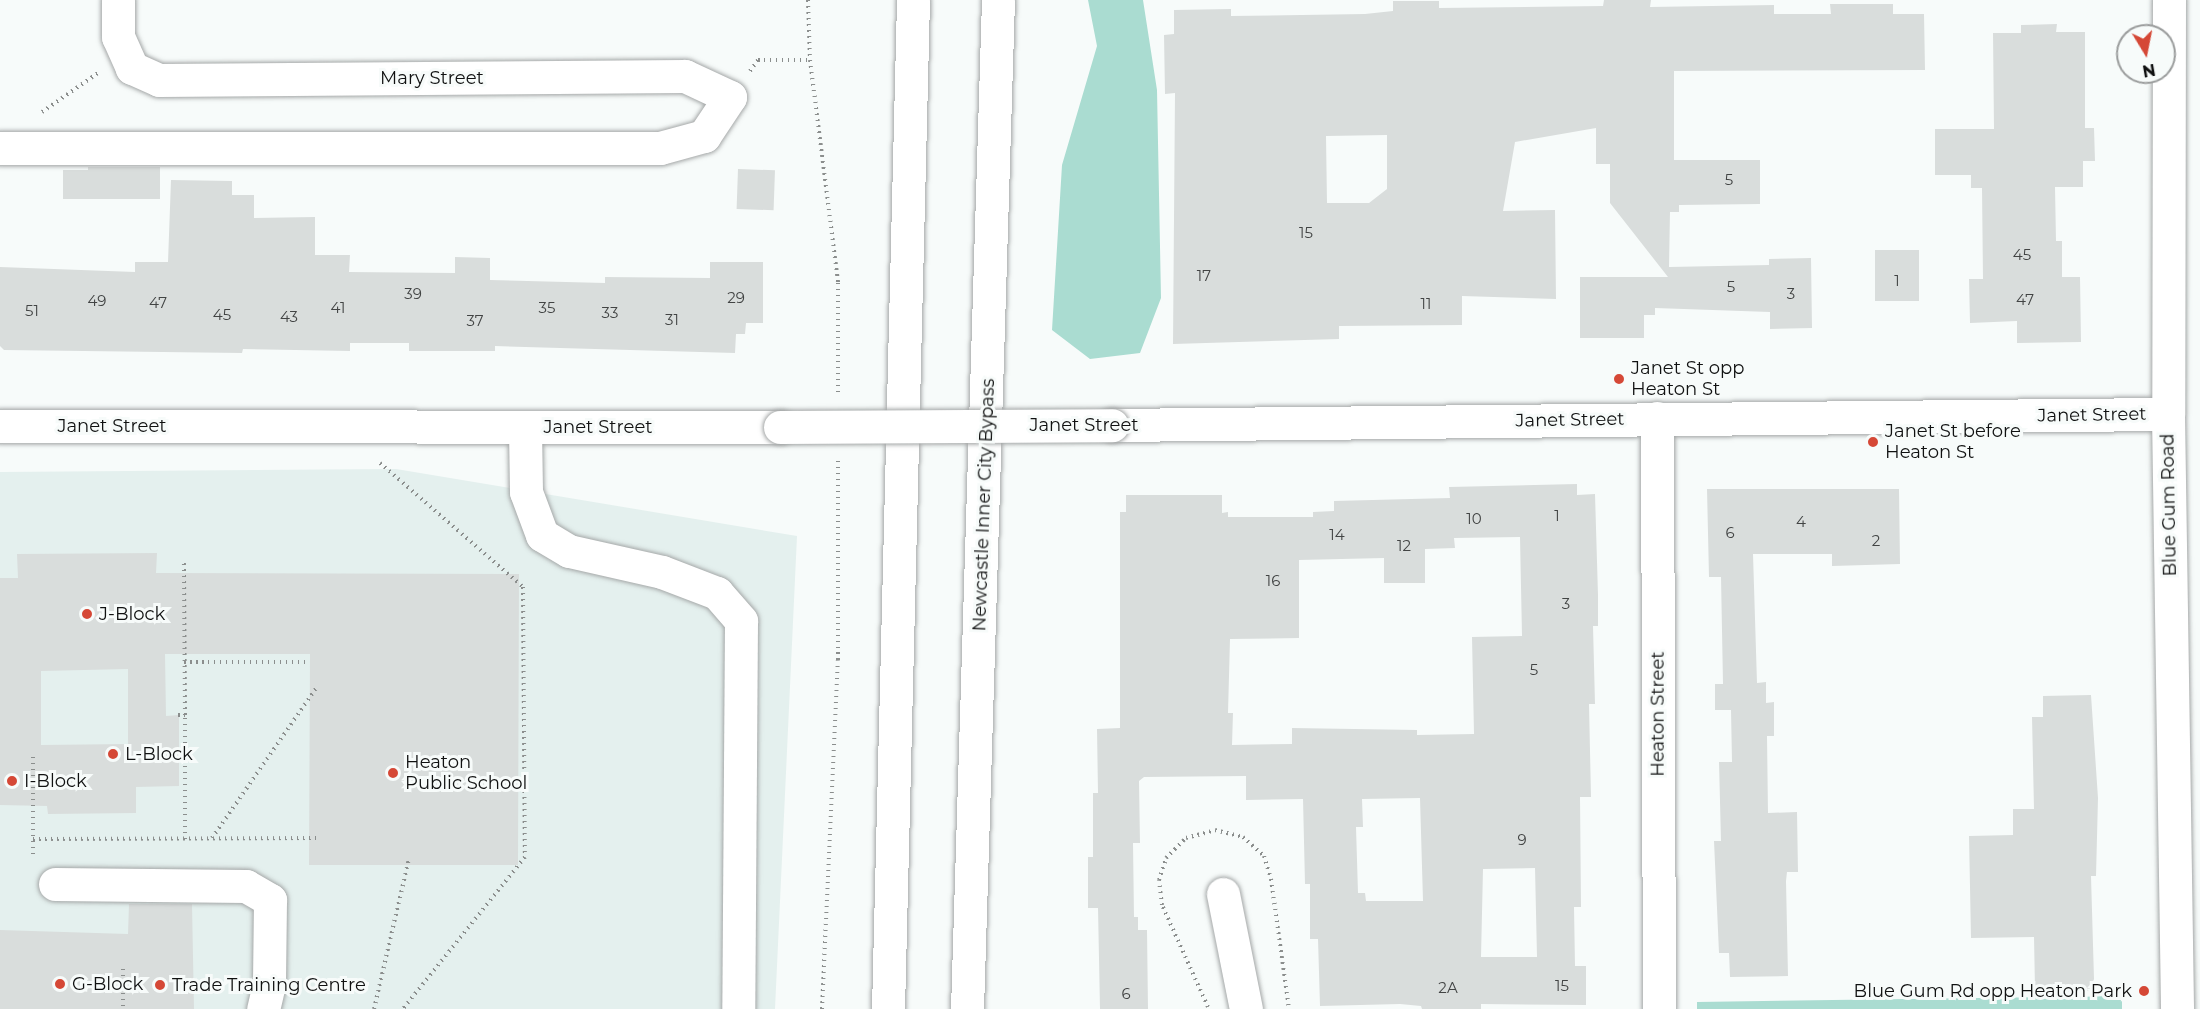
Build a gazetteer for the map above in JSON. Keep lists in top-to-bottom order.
{
  "streets": {
    "main road": [
      "Mary Street",
      "Janet Street",
      "Newcastle Inner City Bypass",
      "Blue Gum Road",
      "Heaton Street"
    ]
  },
  "crossings": [
    ["Janet Street", "Blue Gum Road"],
    ["Janet Street", "Heaton Street"]
  ],
  "places": [
    "Janet St opp Heaton St",
    "Janet St before Heaton St",
    "J-Block",
    "L-Block",
    "Heaton Public School",
    "I-Block",
    "G-Block",
    "Trade Training Centre",
    "Blue Gum Rd opp Heaton Park"
  ],
  "house_numbers": [
    "5",
    "15",
    "45",
    "17",
    "1",
    "5",
    "39",
    "3",
    "29",
    "47",
    "49",
    "47",
    "11",
    "41",
    "35",
    "51",
    "33",
    "45",
    "43",
    "31",
    "37",
    "1",
    "10",
    "4",
    "6",
    "14",
    "2",
    "12",
    "16",
    "3",
    "5",
    "9",
    "15",
    "2A",
    "6"
  ],
  "north": "bottom"
}
